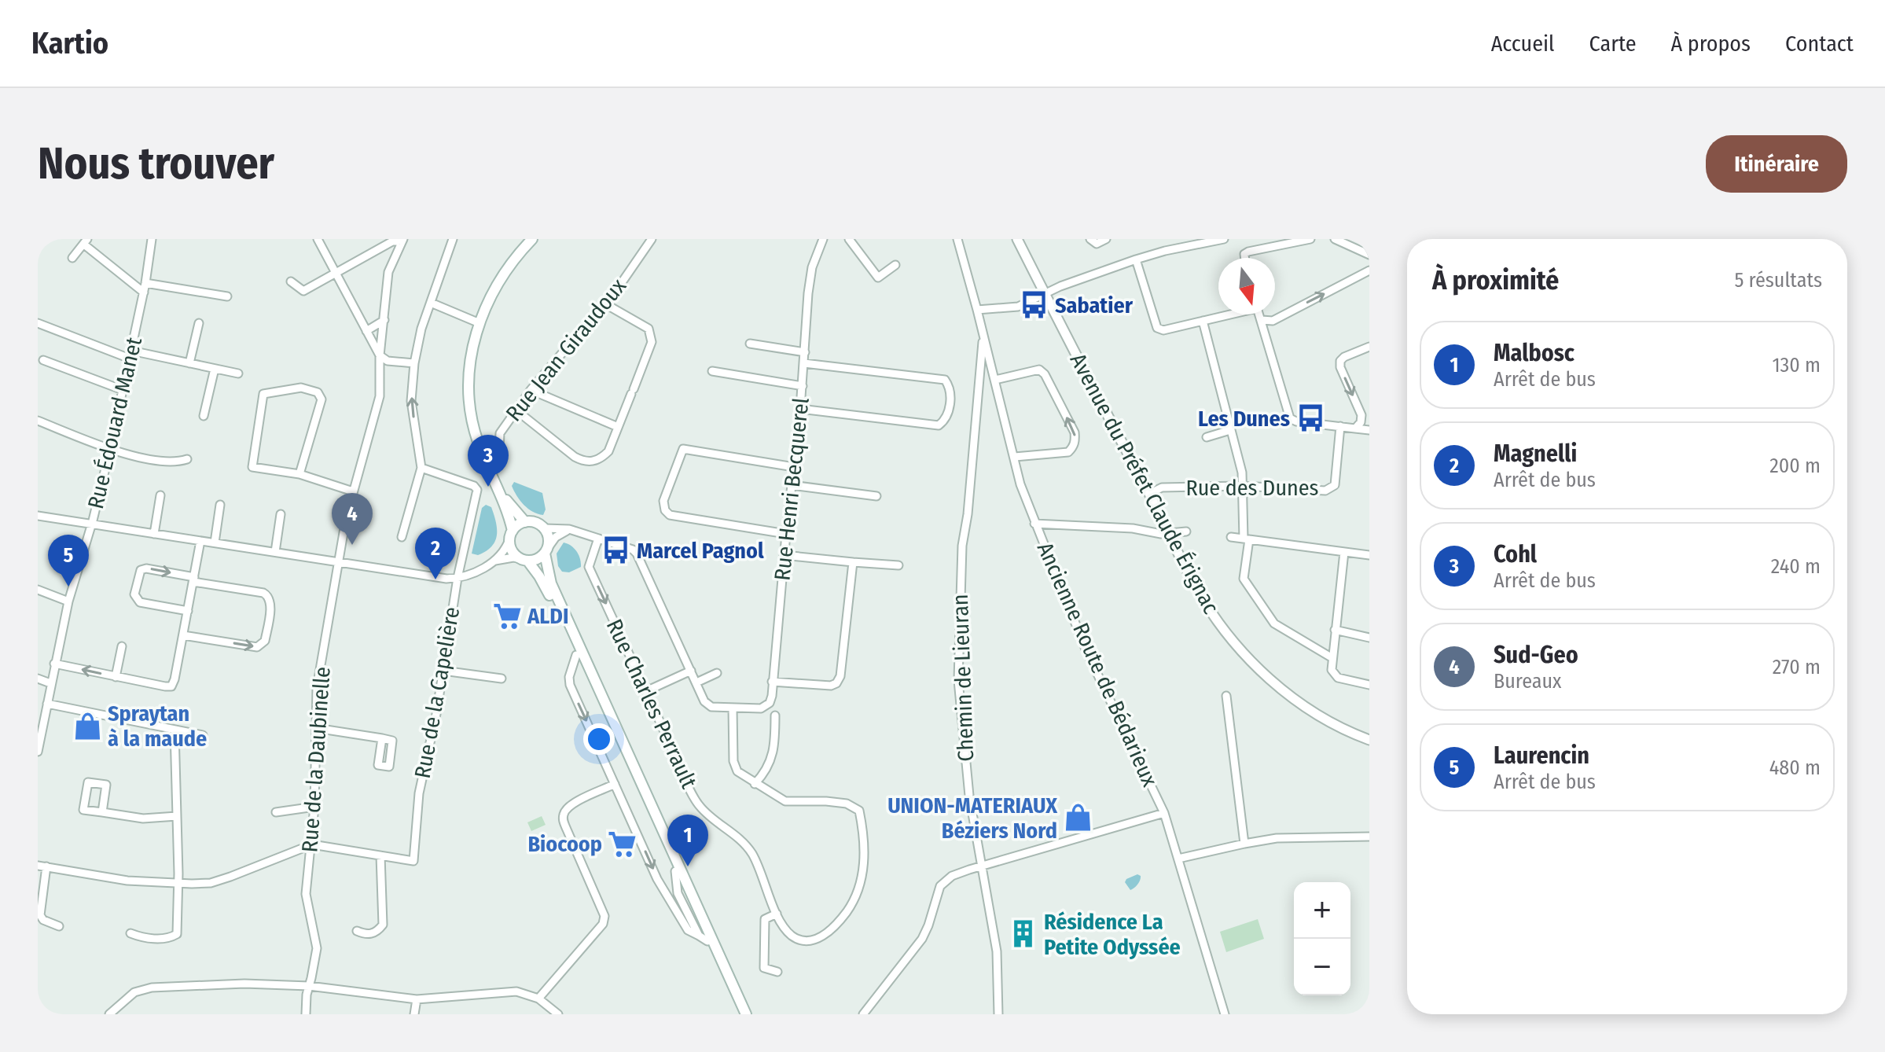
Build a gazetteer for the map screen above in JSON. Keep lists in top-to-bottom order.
{
  "streets": {
    "street": [
      "Rue Jean Giraudoux",
      "Rue Édouard Manet",
      "Avenue du Préfet Claude Érignac",
      "Rue des Dunes",
      "Rue Henri Becquerel",
      "Ancienne Route de Bédarieux",
      "Chemin de Lieuran",
      "Rue de la Capelière",
      "Rue Charles Perrault",
      "Rue de la Daubinelle"
    ]
  },
  "crossings": [
    ["Avenue du Préfet Claude Érignac", "Rue des Dunes"],
    ["Ancienne Route de Bédarieux", "Chemin de Lieuran"]
  ],
  "places": {
    "bus stop": ["Sabatier", "Les Dunes", "Marcel Pagnol"],
    "supermarket": ["ALDI", "Biocoop"],
    "shop": ["Spraytan à la maude", "UNION-MATERIAUX Béziers Nord"],
    "building": ["Résidence La Petite Odyssée"]
  },
  "north": "bottom",
  "page": {
    "header": "Kartio",
    "nav": [
      "Accueil",
      "Carte",
      "À propos",
      "Contact"
    ],
    "buttons": "Itinéraire",
    "title": "Nous trouver",
    "heading": ["À proximité", "5 résultats"],
    "list": [
      {
        "mark": "1",
        "name": "Malbosc",
        "note": "Arrêt de bus",
        "value": "130 m"
      },
      {
        "mark": "2",
        "name": "Magnelli",
        "note": "Arrêt de bus",
        "value": "200 m"
      },
      {
        "mark": "3",
        "name": "Cohl",
        "note": "Arrêt de bus",
        "value": "240 m"
      },
      {
        "mark": "4",
        "name": "Sud-Geo",
        "note": "Bureaux",
        "value": "270 m"
      },
      {
        "mark": "5",
        "name": "Laurencin",
        "note": "Arrêt de bus",
        "value": "480 m"
      }
    ],
    "pins": [
      "3",
      "4",
      "2",
      "5",
      "1"
    ],
    "map_buttons": ["+", "−"]
  }
}
